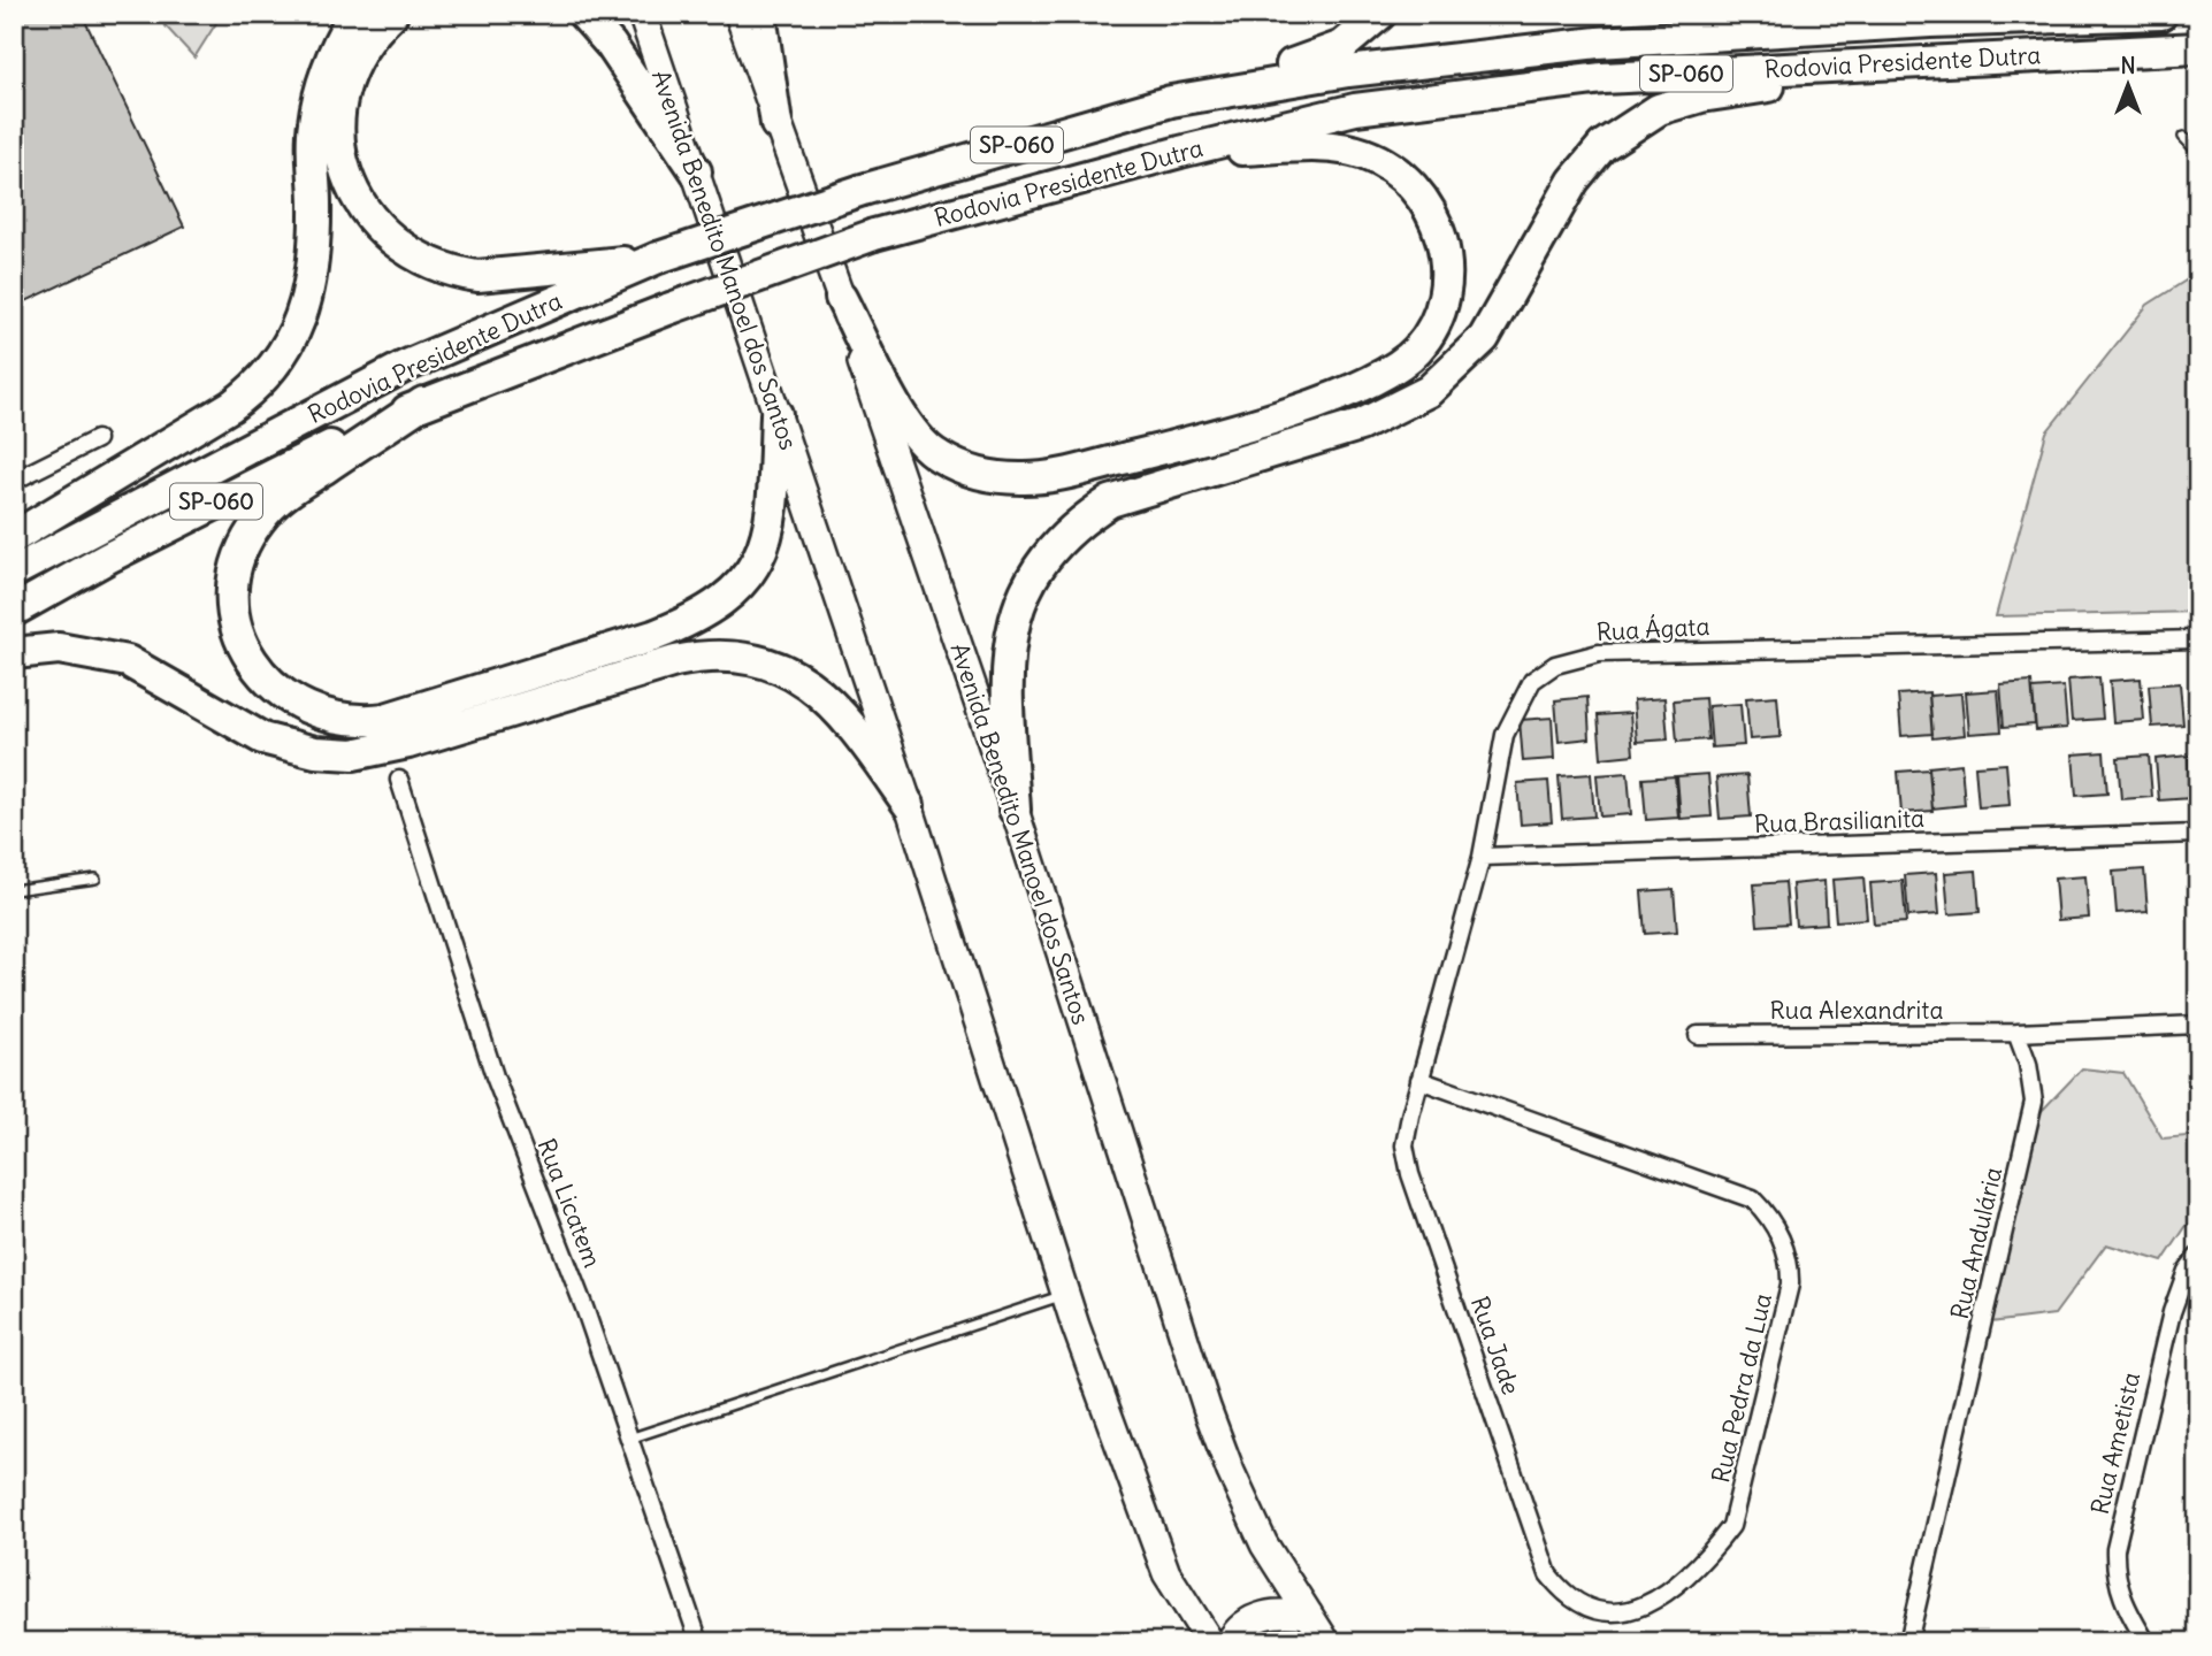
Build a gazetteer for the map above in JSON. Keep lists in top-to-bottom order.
{
  "streets": {
    "highway": ["Rodovia Presidente Dutra", "SP-060"],
    "main road": ["Avenida Benedito Manoel dos Santos"],
    "street": [
      "Rua Ágata",
      "Rua Brasilianita",
      "Rua Alexandrita",
      "Rua Licatem",
      "Rua Andulária",
      "Rua Jade",
      "Rua Pedra da Lua",
      "Rua Ametista"
    ]
  },
  "crossings": [
    ["Rua Ágata", "Rua Brasilianita"],
    ["Rua Ágata", "Rua Jade"],
    ["Rua Ágata", "Rua Pedra da Lua"],
    ["Rua Alexandrita", "Rua Andulária"],
    ["Rua Jade", "Rua Pedra da Lua"]
  ],
  "north": "top"
}
